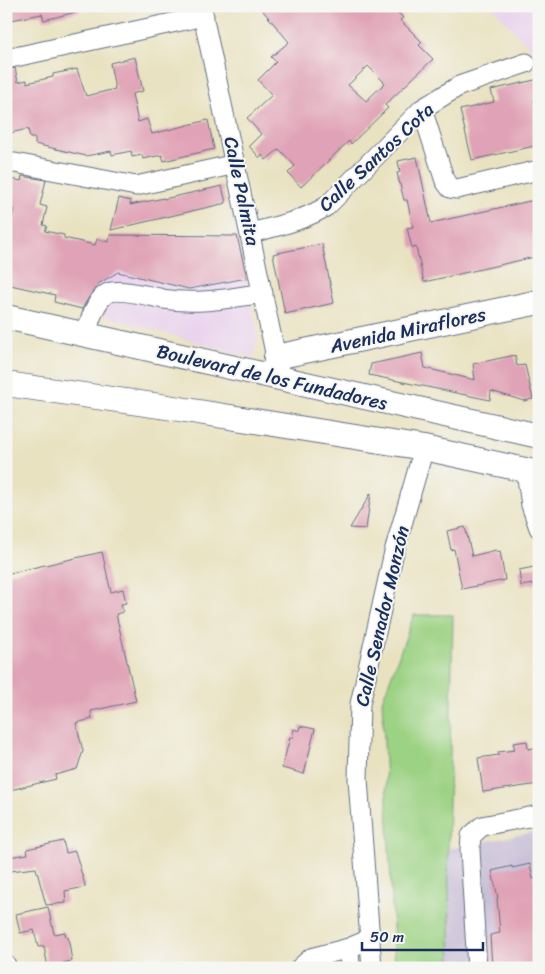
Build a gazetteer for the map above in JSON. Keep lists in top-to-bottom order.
{
  "streets": {
    "main road": ["Avenida Miraflores", "Boulevard de los Fundadores"],
    "street": ["Calle Santos Cota", "Calle Palmita", "Calle Senador Monzón"]
  },
  "crossings": [
    ["Calle Santos Cota", "Calle Palmita"],
    ["Calle Palmita", "Avenida Miraflores"],
    ["Calle Palmita", "Boulevard de los Fundadores"],
    ["Avenida Miraflores", "Boulevard de los Fundadores"],
    ["Boulevard de los Fundadores", "Calle Senador Monzón"]
  ],
  "scale_bar": "50 m"
}
